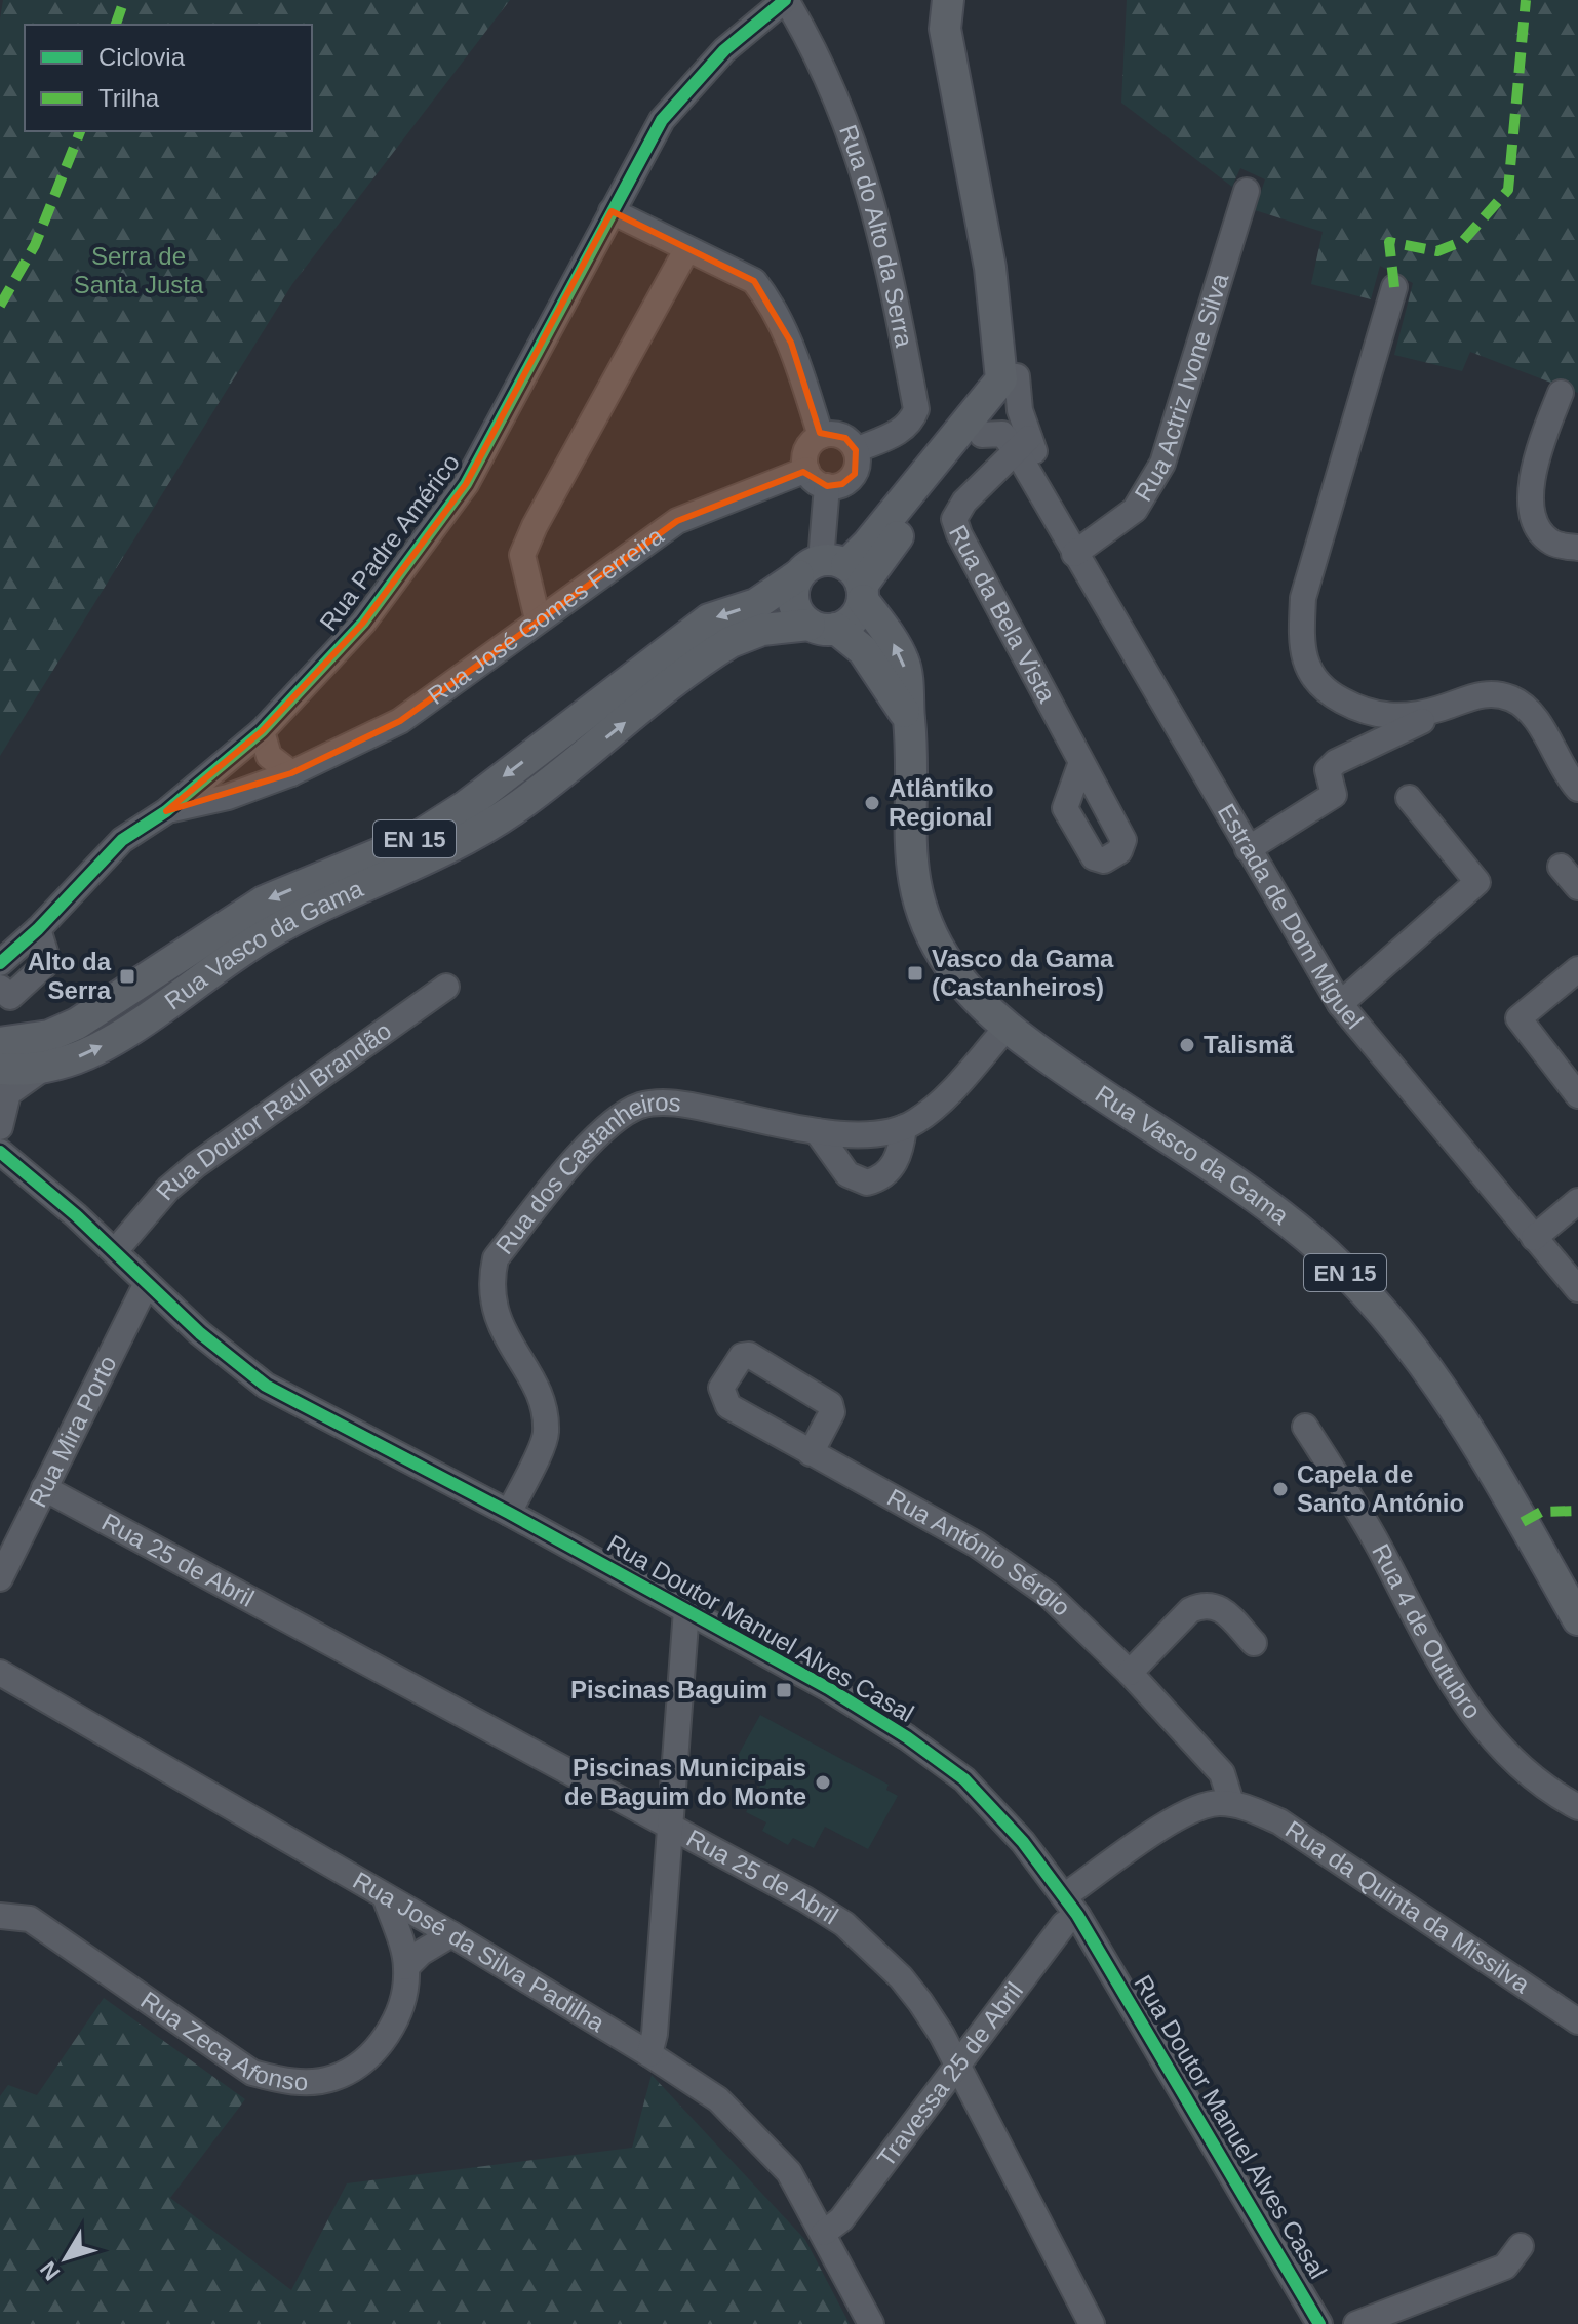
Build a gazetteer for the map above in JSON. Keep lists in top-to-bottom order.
{
  "streets": {
    "main road": ["EN 15", "Estrada de Dom Miguel", "Rua Vasco da Gama"],
    "street": [
      "Rua do Alto da Serra",
      "Rua Actriz Ivone Silva",
      "Rua Padre Américo",
      "Rua da Bela Vista",
      "Rua José Gomes Ferreira",
      "Rua Doutor Raúl Brandão",
      "Rua dos Castanheiros",
      "Rua Mira Porto",
      "Rua António Sérgio",
      "Rua 25 de Abril",
      "Rua Doutor Manuel Alves Casal",
      "Rua 4 de Outubro",
      "Rua da Quinta da Missilva",
      "Rua José da Silva Padilha",
      "Rua Zeca Afonso",
      "Travessa 25 de Abril"
    ]
  },
  "crossings": [
    ["Rua do Alto da Serra", "Rua Padre Américo"],
    ["Rua do Alto da Serra", "Rua José Gomes Ferreira"],
    ["Rua Actriz Ivone Silva", "Estrada de Dom Miguel"],
    ["Rua Padre Américo", "Rua José Gomes Ferreira"],
    ["Rua da Bela Vista", "Estrada de Dom Miguel"],
    ["Estrada de Dom Miguel", "Rua Vasco da Gama"],
    ["Rua Vasco da Gama", "Rua dos Castanheiros"],
    ["Rua Doutor Raúl Brandão", "Rua Doutor Manuel Alves Casal"],
    ["Rua dos Castanheiros", "Rua Doutor Manuel Alves Casal"],
    ["Rua Mira Porto", "Rua 25 de Abril"],
    ["Rua Mira Porto", "Rua Doutor Manuel Alves Casal"],
    ["Rua 25 de Abril", "Travessa 25 de Abril"],
    ["Rua Doutor Manuel Alves Casal", "Travessa 25 de Abril"],
    ["Rua José da Silva Padilha", "Rua Zeca Afonso"],
    ["Rua José da Silva Padilha", "Travessa 25 de Abril"]
  ],
  "parks": ["Serra de Santa Justa"],
  "places": {
    "other": [
      "Atlântiko Regional",
      "Talismã",
      "Capela de Santo António",
      "Piscinas Municipais de Baguim do Monte"
    ],
    "transit": ["Vasco da Gama (Castanheiros)", "Alto da Serra", "Piscinas Baguim"]
  },
  "legend": ["Ciclovia", "Trilha"],
  "north": "bottom left"
}
